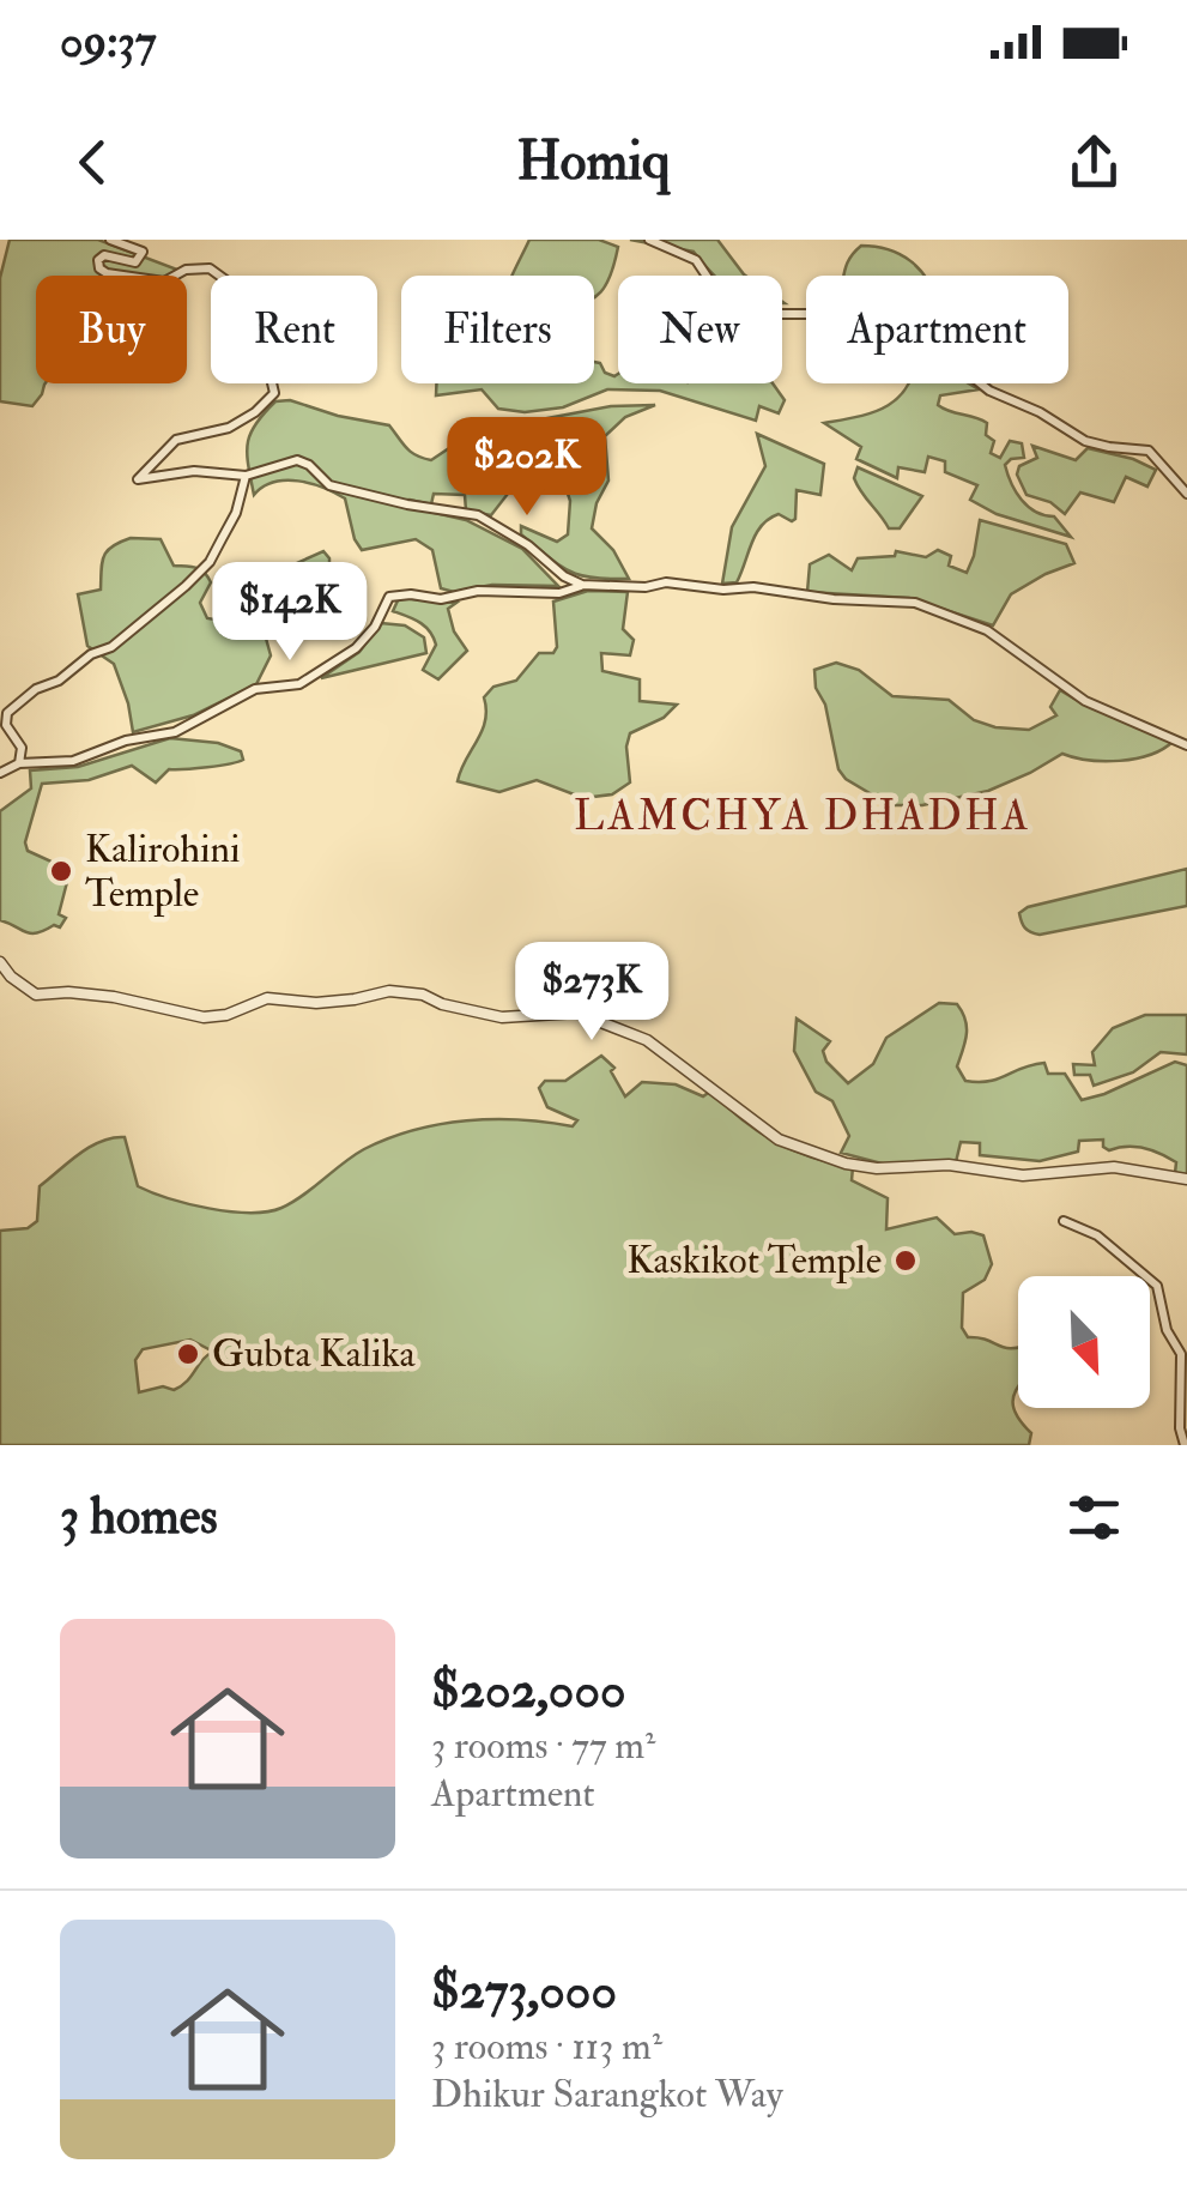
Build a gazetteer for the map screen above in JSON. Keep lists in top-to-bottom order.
{
  "districts": ["LAMCHYA DHADHA"],
  "places": ["Kalirohini Temple", "Kaskikot Temple", "Gubta Kalika"],
  "north": "bottom right",
  "page": {
    "status": "09:37",
    "header": "Homiq",
    "chip": [
      "Buy",
      "Rent",
      "Filters",
      "New",
      "Apartment"
    ],
    "price": ["$202K", "$142K", "$273K"],
    "heading": "3 homes",
    "list": [
      {
        "name": "$202,000",
        "note": "3 rooms · 77 m² · Apartment"
      },
      {
        "name": "$273,000",
        "note": "3 rooms · 113 m² · Dhikur Sarangkot Way"
      }
    ]
  }
}
